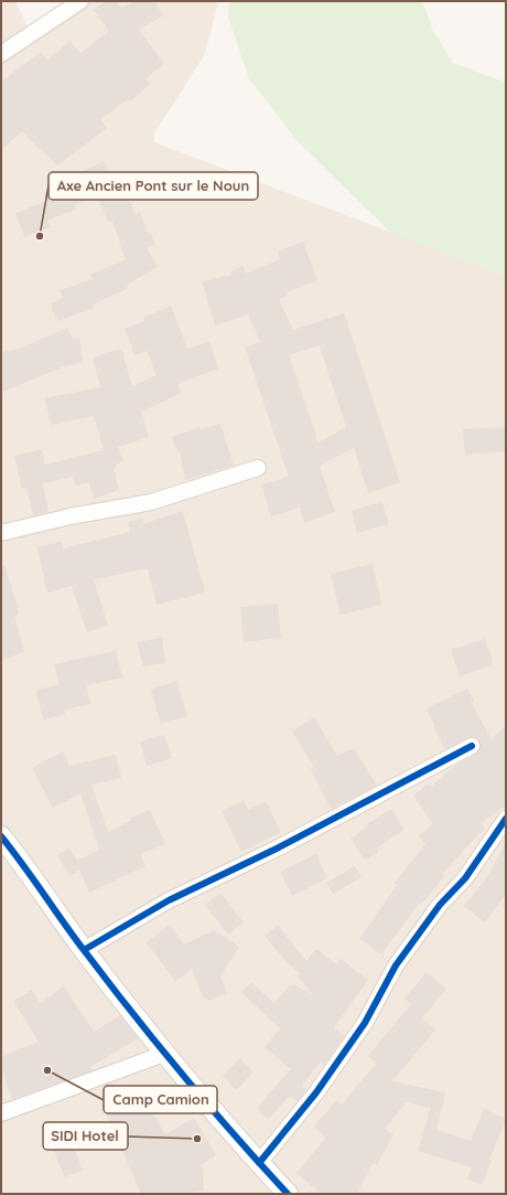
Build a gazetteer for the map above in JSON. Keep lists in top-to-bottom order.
{
  "places": ["Axe Ancien Pont sur le Noun", "Camp Camion", "SIDI Hotel"]
}
